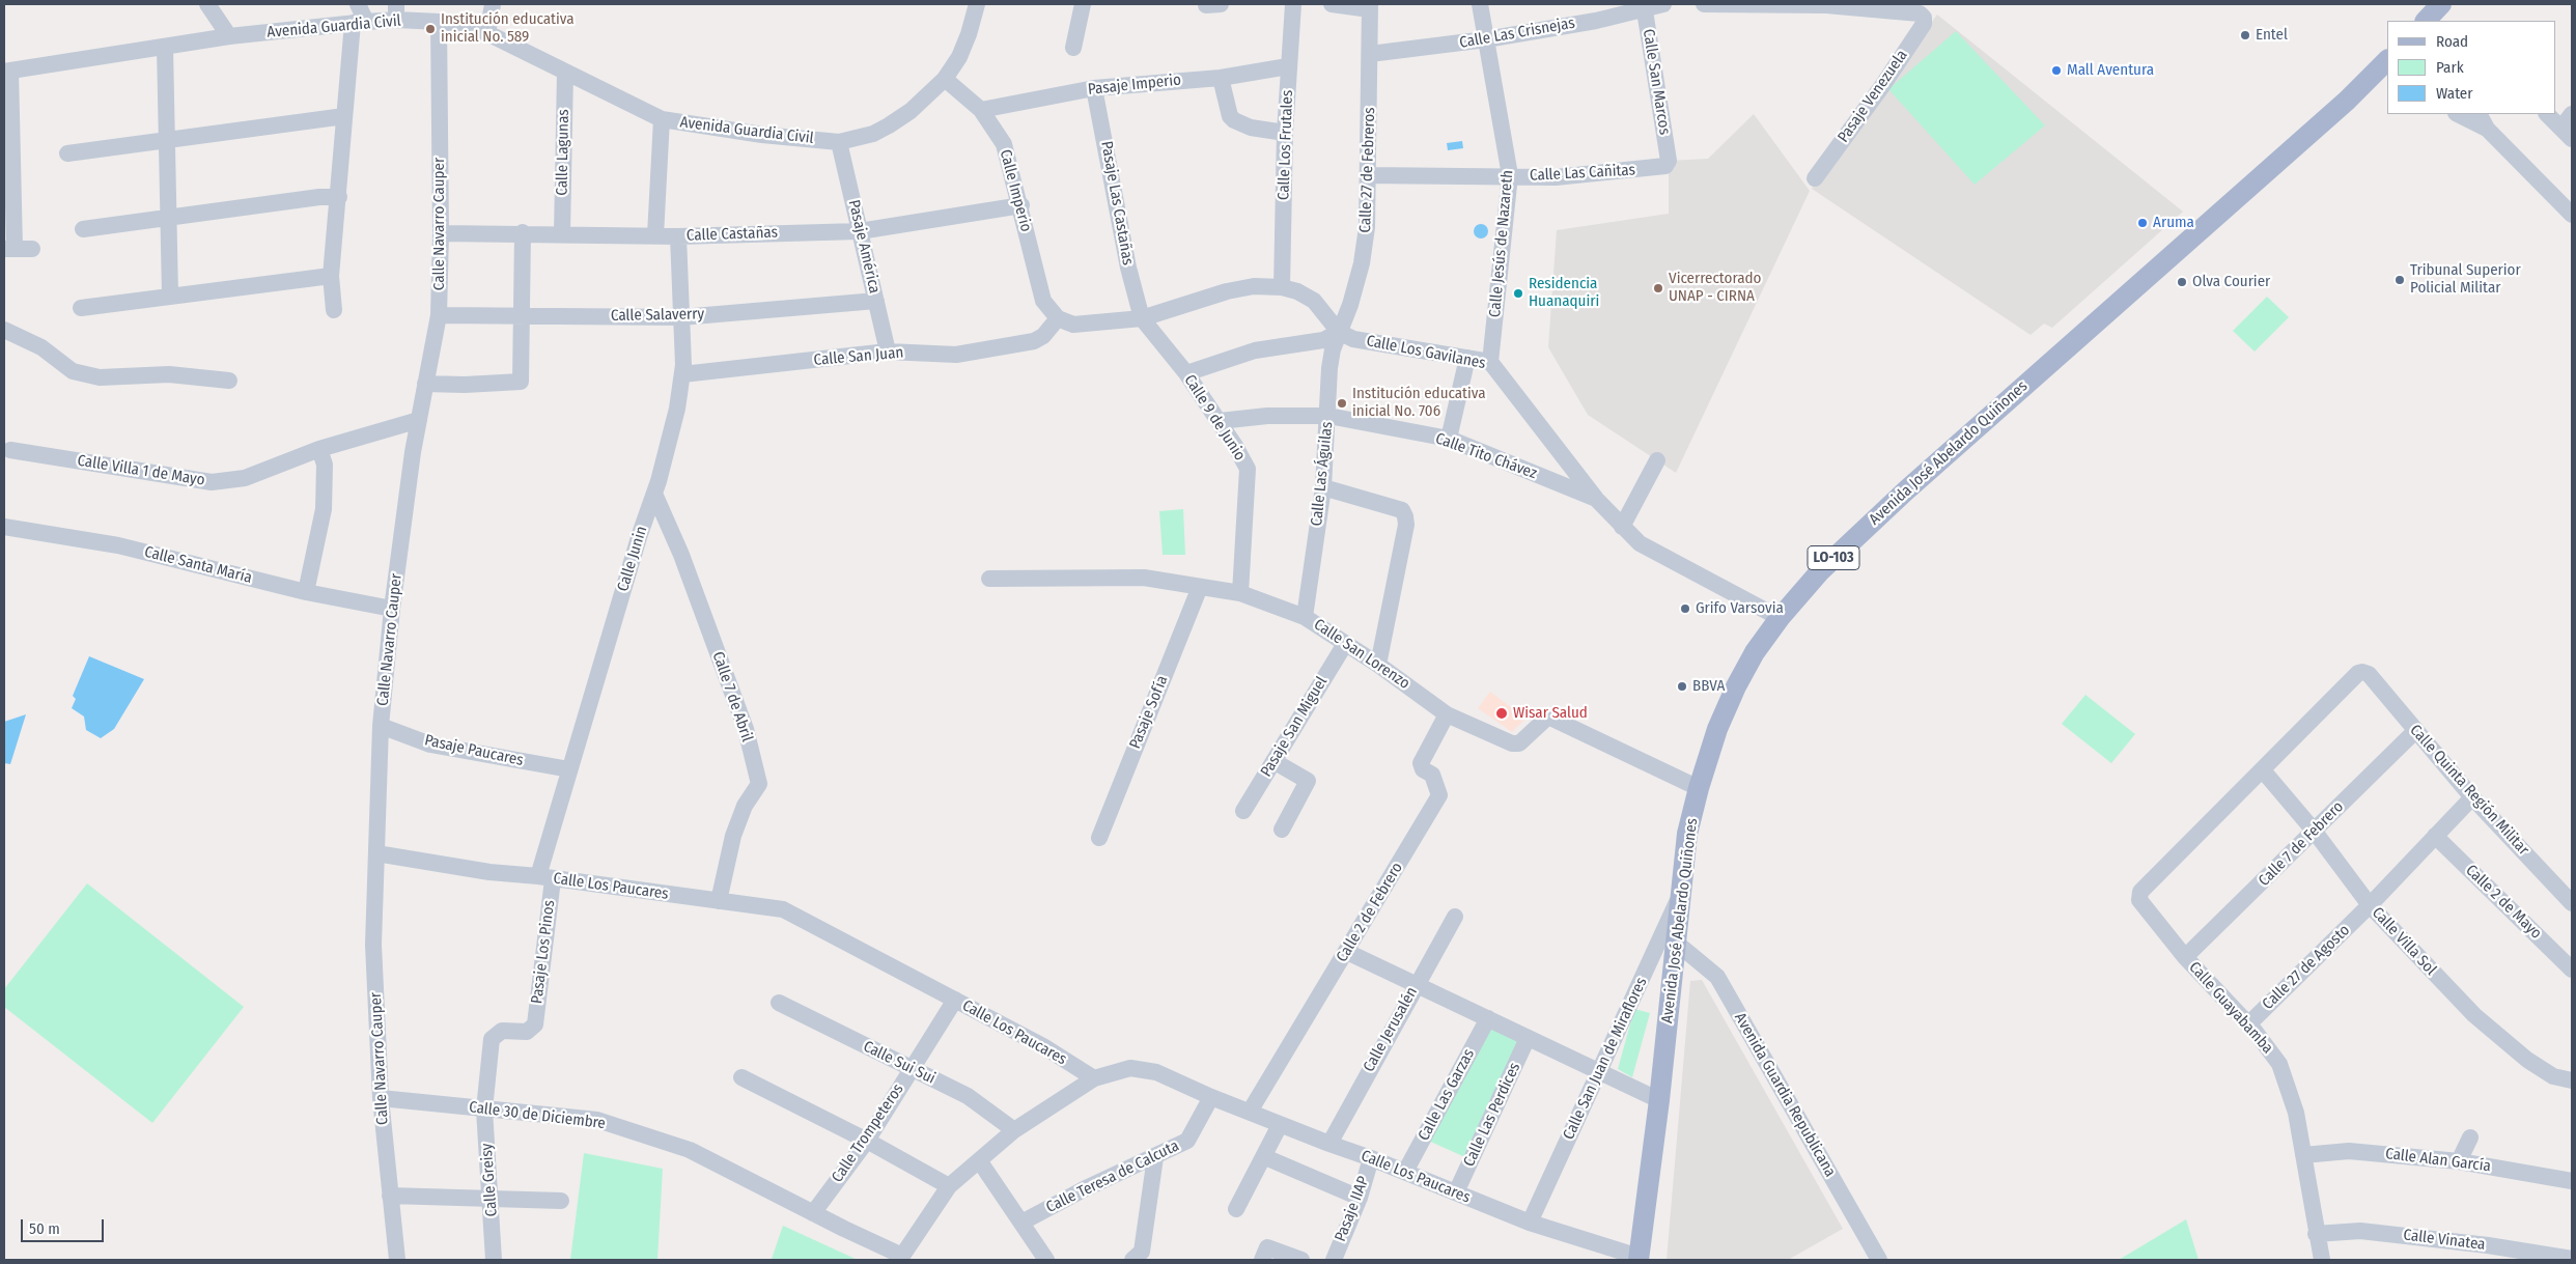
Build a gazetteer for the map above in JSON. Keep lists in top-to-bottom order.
{
  "streets": {
    "main road": ["Avenida José Abelardo Quiñones", "LO-103"],
    "street": [
      "Avenida Guardia Civil",
      "Calle Las Crisnejas",
      "Calle San Marcos",
      "Pasaje Imperio",
      "Pasaje Venezuela",
      "Calle Los Frutales",
      "Calle Lagunas",
      "Calle 27 de Febreros",
      "Calle Las Cañitas",
      "Calle Imperio",
      "Pasaje Las Castañas",
      "Calle Navarro Cauper",
      "Calle Castañas",
      "Calle Jesús de Nazareth",
      "Pasaje América",
      "Calle Salaverry",
      "Calle Los Gavilanes",
      "Calle San Juan",
      "Calle 9 de Junio",
      "Calle Tito Chávez",
      "Calle Villa 1 de Mayo",
      "Calle Las Águilas",
      "Calle Junin",
      "Calle Santa María",
      "Calle San Lorenzo",
      "Calle 7 de Abril",
      "Pasaje Sofía",
      "Pasaje San Miguel",
      "Pasaje Paucares",
      "Calle Quinta Región Militar",
      "Calle 7 de Febrero",
      "Calle Los Paucares",
      "Calle 2 de Mayo",
      "Calle 2 de Febrero",
      "Calle Villa Sol",
      "Pasaje Los Pinos",
      "Calle 27 de Agosto",
      "Calle Guayabamba",
      "Calle Jerusalén",
      "Calle San Juan de Miraflores",
      "Calle Sui Sui",
      "Calle Las Garzas",
      "Avenida Guardia Republicana",
      "Calle Las Perdices",
      "Calle 30 de Diciembre",
      "Calle Trompeteros",
      "Calle Alan García",
      "Calle Teresa de Calcuta",
      "Calle Greisy",
      "Pasaje IIAP",
      "Calle Vinatea"
    ]
  },
  "crossings": [
    ["Avenida Guardia Civil", "Calle Lagunas"],
    ["Avenida Guardia Civil", "Calle Imperio"],
    ["Avenida Guardia Civil", "Calle Navarro Cauper"],
    ["Avenida Guardia Civil", "Pasaje América"],
    ["Calle Las Crisnejas", "Calle San Marcos"],
    ["Calle Las Crisnejas", "Calle 27 de Febreros"],
    ["Calle Las Crisnejas", "Calle Jesús de Nazareth"],
    ["Calle San Marcos", "Calle Las Cañitas"],
    ["Pasaje Imperio", "Calle Los Frutales"],
    ["Pasaje Imperio", "Calle Imperio"],
    ["Pasaje Imperio", "Pasaje Las Castañas"],
    ["Calle Lagunas", "Calle Castañas"],
    ["Calle 27 de Febreros", "Calle Las Cañitas"],
    ["Calle 27 de Febreros", "Calle Los Gavilanes"],
    ["Calle 27 de Febreros", "Calle Las Águilas"],
    ["Calle Las Cañitas", "Calle Jesús de Nazareth"],
    ["Calle Imperio", "Calle Castañas"],
    ["Calle Imperio", "Calle San Juan"],
    ["Pasaje Las Castañas", "Calle 9 de Junio"],
    ["Calle Navarro Cauper", "Calle Castañas"],
    ["Calle Navarro Cauper", "Calle Salaverry"],
    ["Calle Navarro Cauper", "Calle Villa 1 de Mayo"],
    ["Calle Navarro Cauper", "Calle Santa María"],
    ["Calle Navarro Cauper", "Pasaje Paucares"],
    ["Calle Navarro Cauper", "Calle Los Paucares"],
    ["Calle Navarro Cauper", "Calle 30 de Diciembre"],
    ["Calle Castañas", "Pasaje América"],
    ["Calle Castañas", "Calle Junin"],
    ["Calle Jesús de Nazareth", "Calle Los Gavilanes"],
    ["Pasaje América", "Calle Salaverry"],
    ["Pasaje América", "Calle San Juan"],
    ["Calle Salaverry", "Calle Junin"],
    ["Calle Los Gavilanes", "Avenida José Abelardo Quiñones"],
    ["Calle Los Gavilanes", "Calle Tito Chávez"],
    ["Calle Los Gavilanes", "Calle Las Águilas"],
    ["Calle San Juan", "Calle Junin"],
    ["Calle 9 de Junio", "Calle Tito Chávez"],
    ["Calle 9 de Junio", "Calle San Lorenzo"],
    ["Avenida José Abelardo Quiñones", "Calle San Lorenzo"],
    ["Avenida José Abelardo Quiñones", "Calle Los Paucares"],
    ["Avenida José Abelardo Quiñones", "Calle San Juan de Miraflores"],
    ["Avenida José Abelardo Quiñones", "Avenida Guardia Republicana"],
    ["Calle Tito Chávez", "Calle Las Águilas"],
    ["Calle Las Águilas", "Calle San Lorenzo"],
    ["Calle Junin", "Calle 7 de Abril"],
    ["Calle Junin", "Pasaje Paucares"],
    ["Calle Junin", "Calle Los Paucares"],
    ["Calle Junin", "Pasaje Los Pinos"],
    ["Calle San Lorenzo", "Pasaje Sofía"],
    ["Calle San Lorenzo", "Pasaje San Miguel"],
    ["Calle San Lorenzo", "Calle 2 de Febrero"],
    ["Calle 7 de Abril", "Calle Los Paucares"],
    ["Calle Quinta Región Militar", "Calle 7 de Febrero"],
    ["Calle Quinta Región Militar", "Calle Villa Sol"],
    ["Calle Quinta Región Militar", "Calle 27 de Agosto"],
    ["Calle Quinta Región Militar", "Calle Guayabamba"],
    ["Calle 7 de Febrero", "Calle Villa Sol"],
    ["Calle 7 de Febrero", "Calle Guayabamba"],
    ["Calle Los Paucares", "Calle 2 de Febrero"],
    ["Calle Los Paucares", "Pasaje Los Pinos"],
    ["Calle Los Paucares", "Calle Jerusalén"],
    ["Calle Los Paucares", "Calle San Juan de Miraflores"],
    ["Calle Los Paucares", "Calle Las Garzas"],
    ["Calle Los Paucares", "Calle Las Perdices"],
    ["Calle Los Paucares", "Calle Trompeteros"],
    ["Calle Los Paucares", "Calle Teresa de Calcuta"],
    ["Calle Los Paucares", "Pasaje IIAP"],
    ["Calle 2 de Mayo", "Calle 27 de Agosto"],
    ["Calle Villa Sol", "Calle 27 de Agosto"],
    ["Calle Villa Sol", "Calle Guayabamba"],
    ["Pasaje Los Pinos", "Calle Greisy"],
    ["Calle 27 de Agosto", "Calle Guayabamba"],
    ["Calle Guayabamba", "Calle Alan García"],
    ["Calle Guayabamba", "Calle Vinatea"],
    ["Calle Sui Sui", "Calle Trompeteros"],
    ["Calle 30 de Diciembre", "Calle Trompeteros"],
    ["Calle 30 de Diciembre", "Calle Greisy"]
  ],
  "places": [
    "Institución educativa inicial No. 589",
    "Entel",
    "Mall Aventura",
    "Aruma",
    "Tribunal Superior Policial Militar",
    "Olva Courier",
    "Vicerrectorado UNAP - CIRNA",
    "Residencia Huanaquiri",
    "Institución educativa inicial No. 706",
    "Grifo Varsovia",
    "BBVA",
    "Wisar Salud"
  ],
  "legend": ["Road", "Park", "Water"],
  "scale_bar": "50 m"
}
